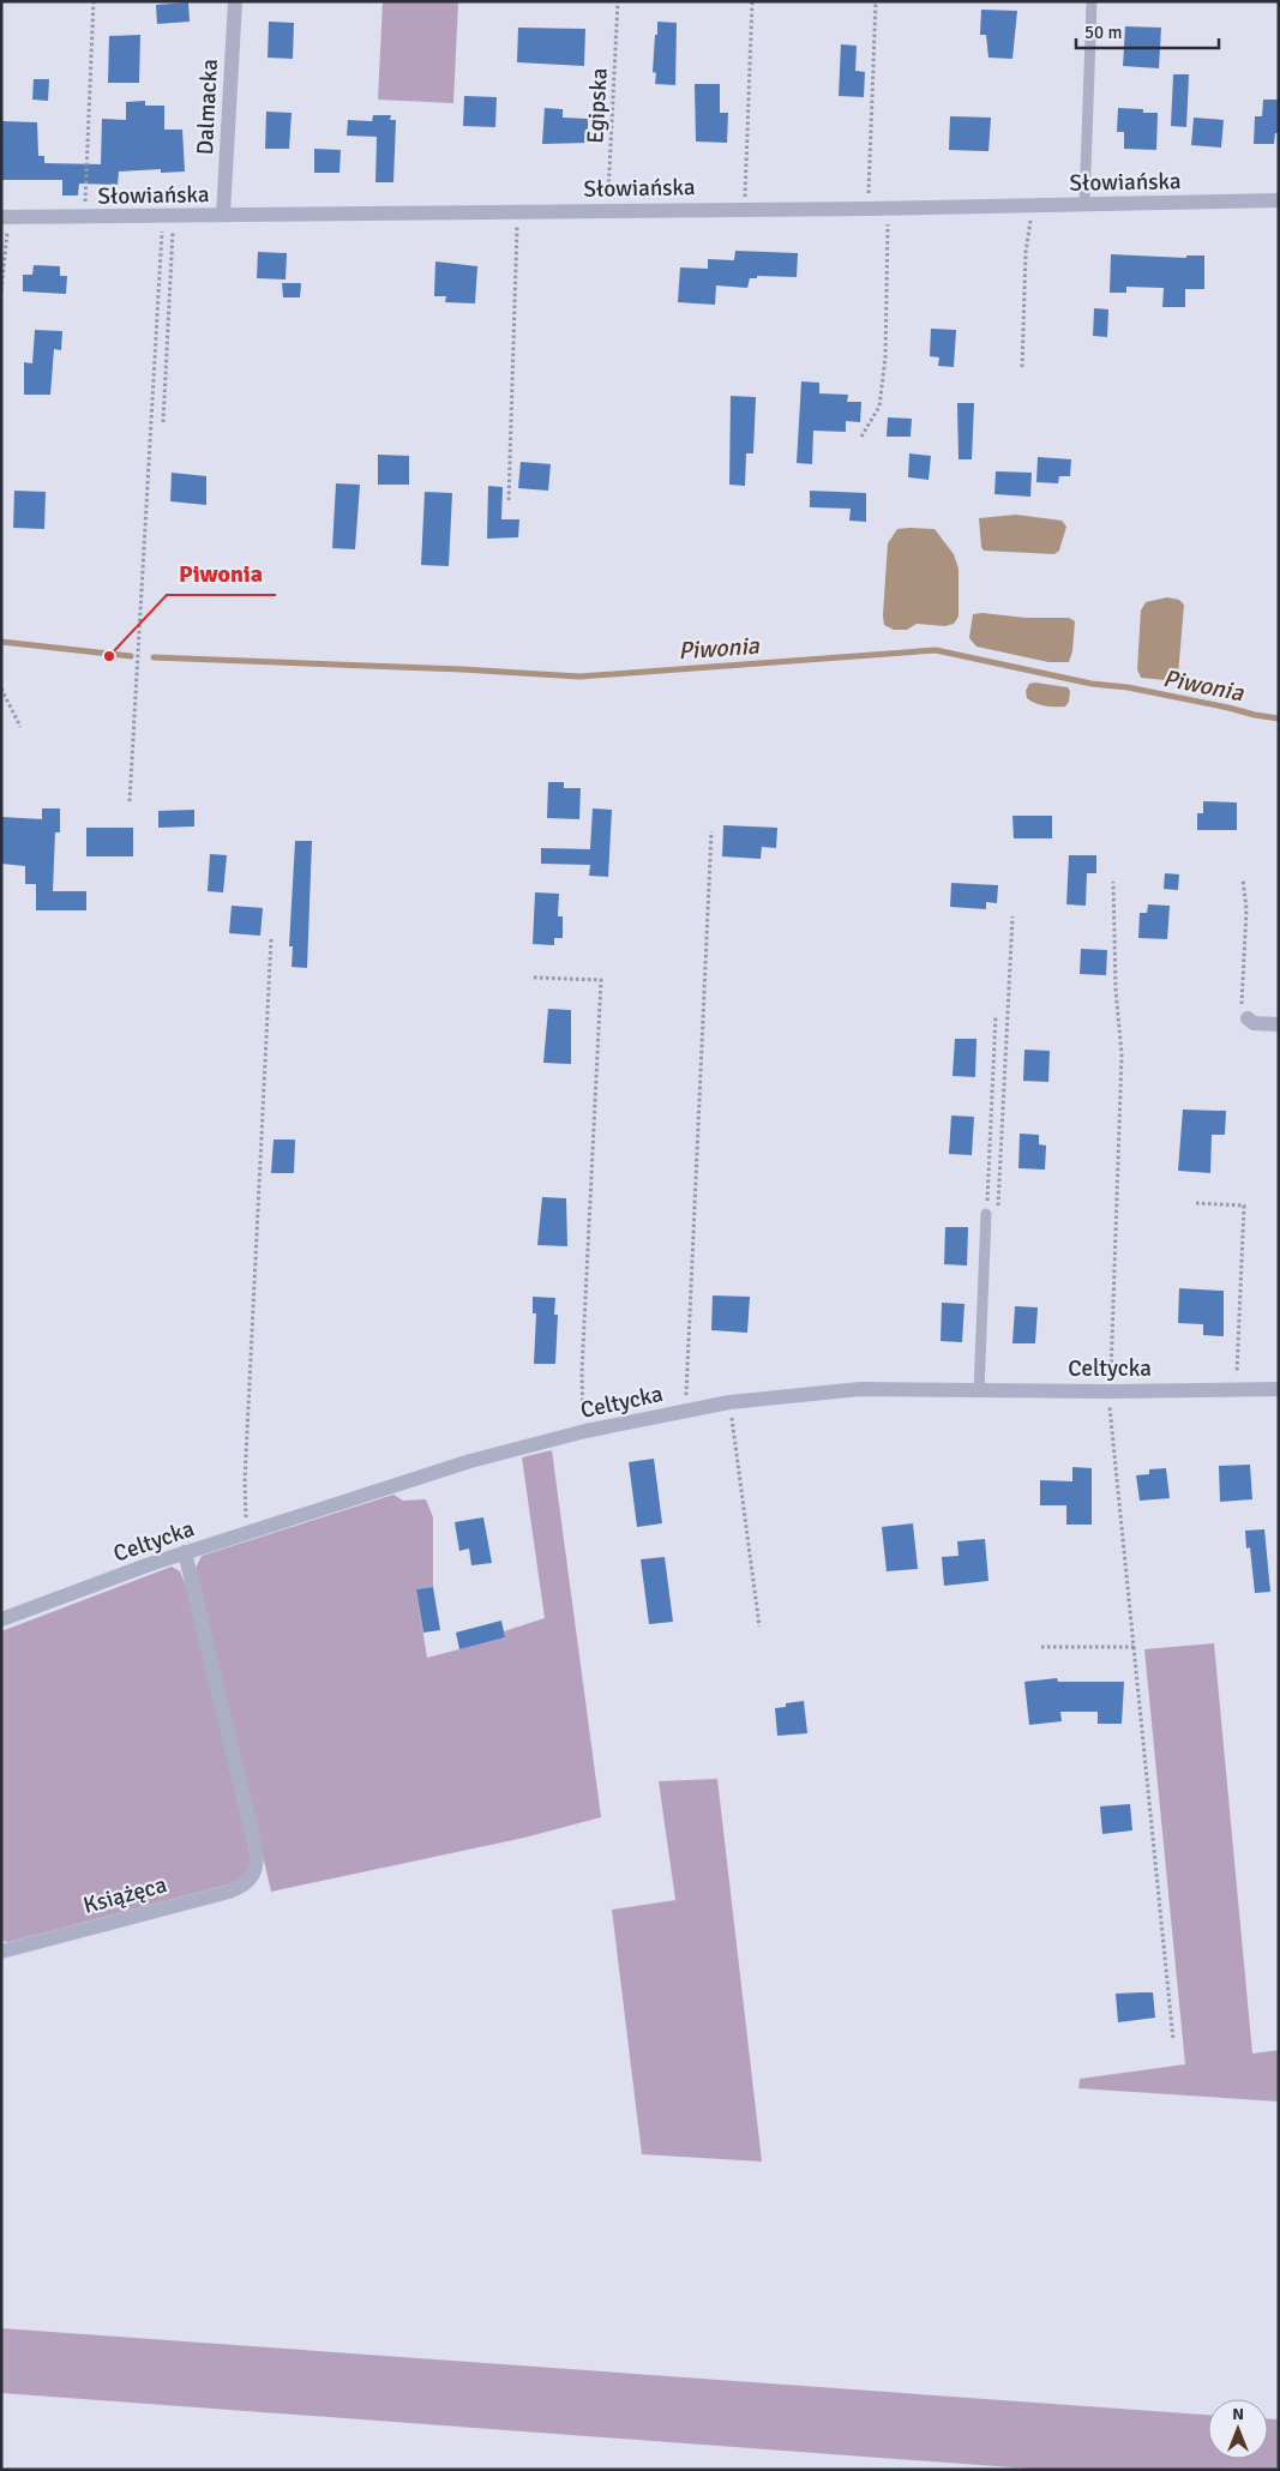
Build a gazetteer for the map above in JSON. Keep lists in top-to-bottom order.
{
  "streets": {
    "street": [
      "Dalmacka",
      "Słowiańska",
      "Celtycka",
      "Książęca"
    ],
    "path": ["Egipska"]
  },
  "crossings": [
    ["Egipska", "Słowiańska"],
    ["Dalmacka", "Słowiańska"],
    ["Celtycka", "Książęca"]
  ],
  "water": ["Piwonia"],
  "places": ["Piwonia"],
  "scale_bar": "50 m",
  "north": "top"
}
